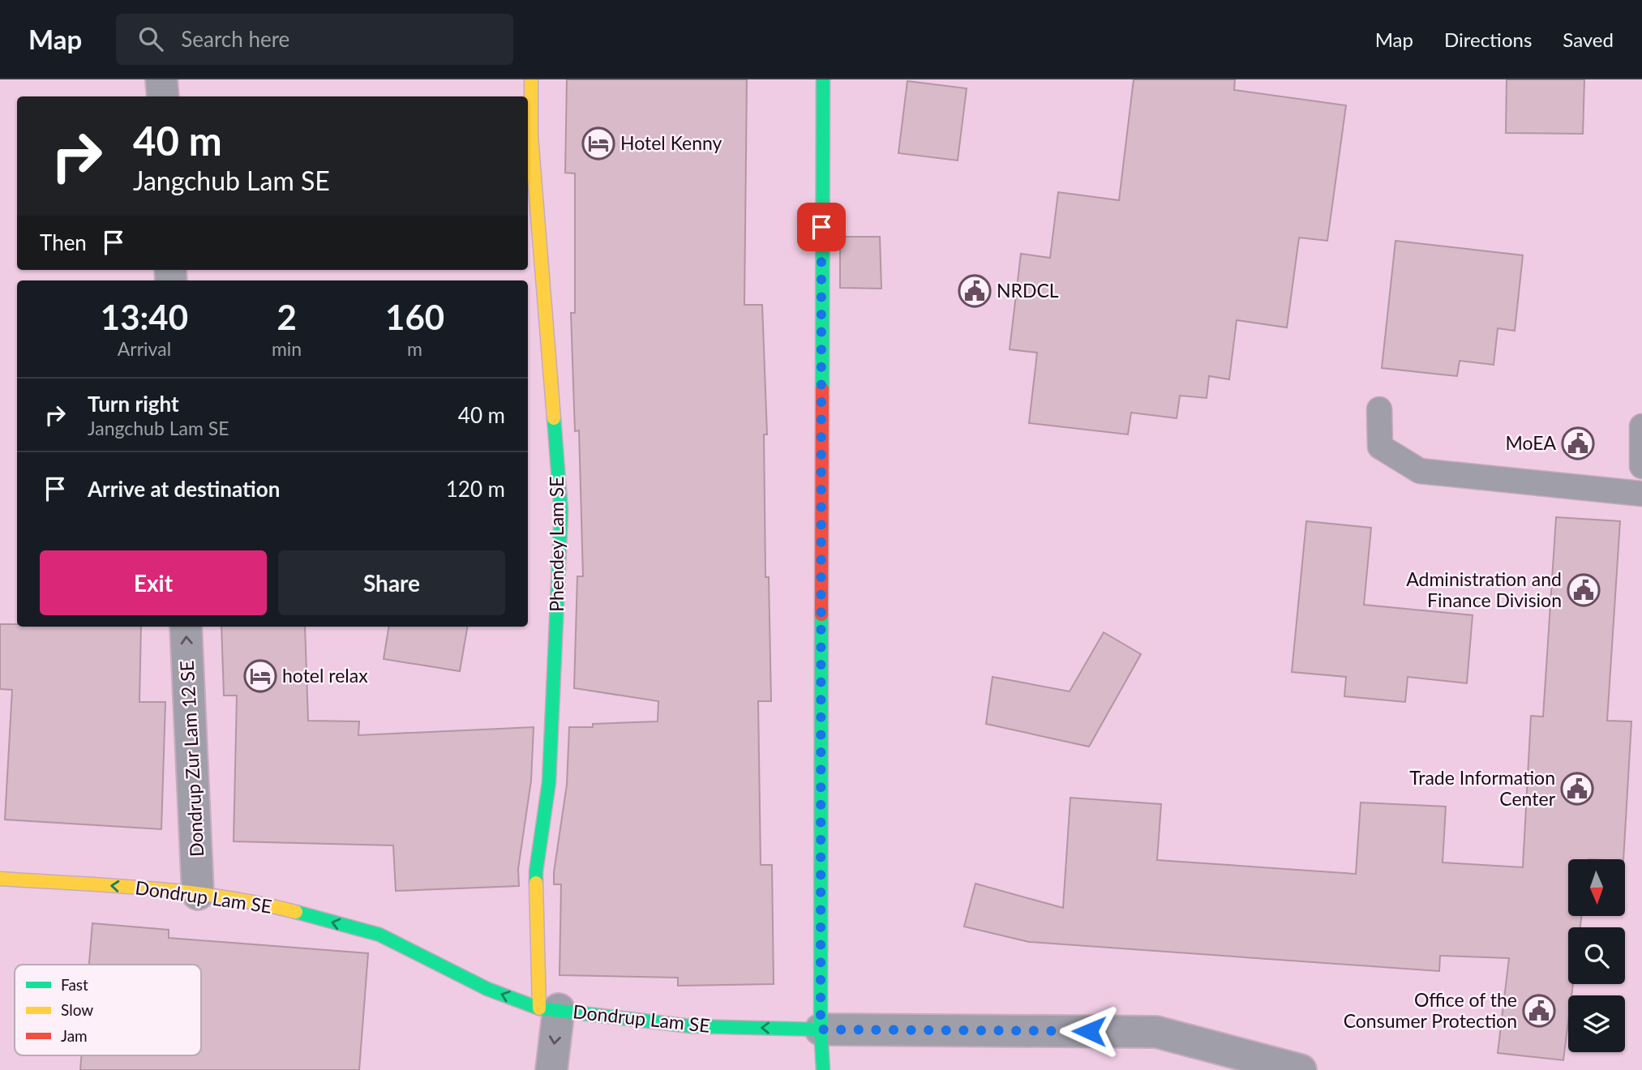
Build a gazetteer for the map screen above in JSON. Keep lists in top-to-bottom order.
{
  "streets": {
    "main road": ["Phendey Lam SE", "Dondrup Lam SE"],
    "street": ["Dondrup Zur Lam 12 SE"]
  },
  "crossings": [
    ["Phendey Lam SE", "Dondrup Lam SE"],
    ["Dondrup Zur Lam 12 SE", "Dondrup Lam SE"]
  ],
  "one_way": ["Dondrup Zur Lam 12 SE", "Dondrup Lam SE"],
  "places": {
    "hotel": ["Hotel Kenny", "hotel relax"],
    "public building": [
      "NRDCL",
      "MoEA",
      "Administration and Finance Division",
      "Trade Information Center",
      "Office of the Consumer Protection"
    ]
  },
  "legend": ["Fast", "Slow", "Jam"],
  "north": "bottom",
  "page": {
    "header": "Map",
    "search": "Search here",
    "nav": ["Map", "Directions", "Saved"],
    "turn": ["40 m", "Jangchub Lam SE"],
    "then": "Then",
    "eta": [
      "13:40",
      "Arrival",
      "2",
      "min",
      "160",
      "m"
    ],
    "list": [
      {
        "name": "Turn right",
        "note": "Jangchub Lam SE",
        "value": "40 m"
      },
      {
        "name": "Arrive at destination",
        "value": "120 m"
      }
    ],
    "buttons": ["Exit", "Share"]
  }
}
